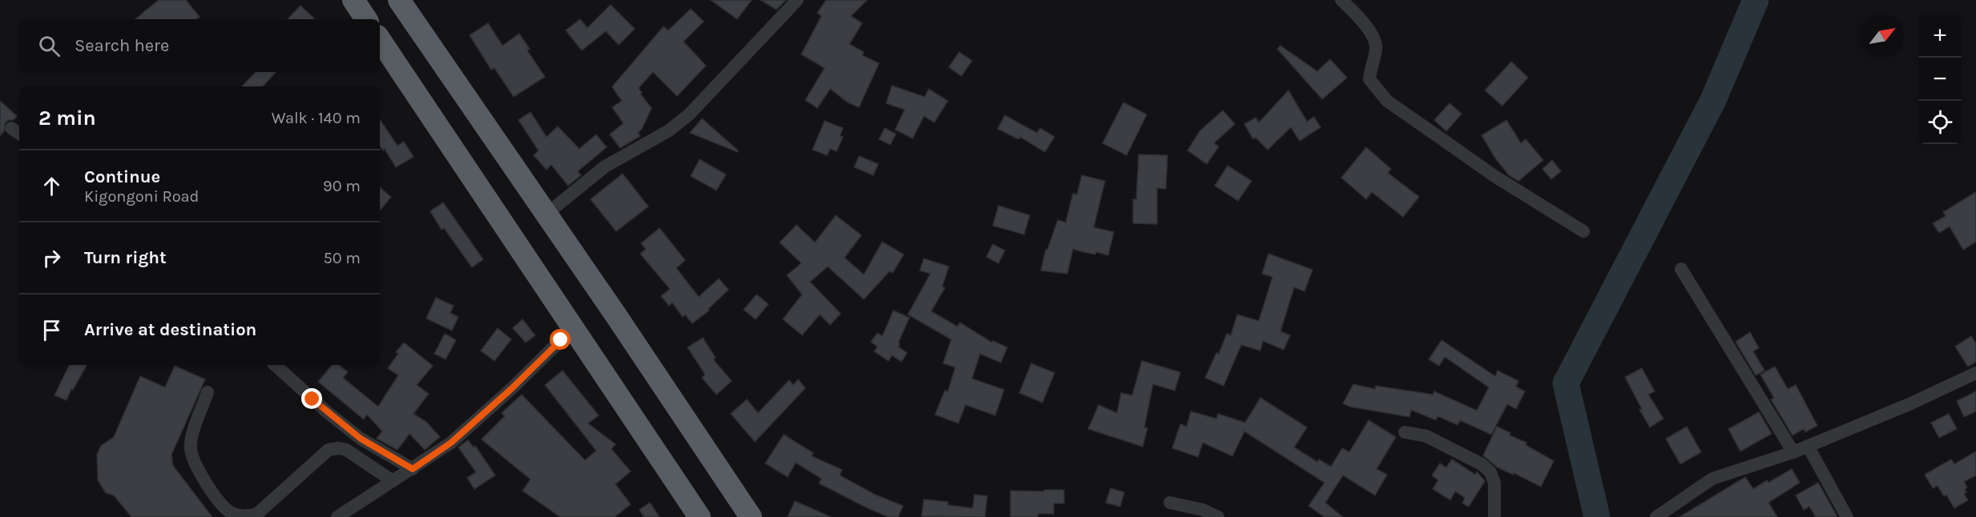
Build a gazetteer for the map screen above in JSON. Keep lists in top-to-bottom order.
{
  "north": "top right",
  "page": {
    "map_buttons": ["+", "−"],
    "search": "Search here",
    "heading": ["2 min", "Walk · 140 m"],
    "list": [
      ["Continue", "Kigongoni Road", "90 m"],
      ["Turn right", "50 m"],
      "Arrive at destination"
    ]
  }
}
